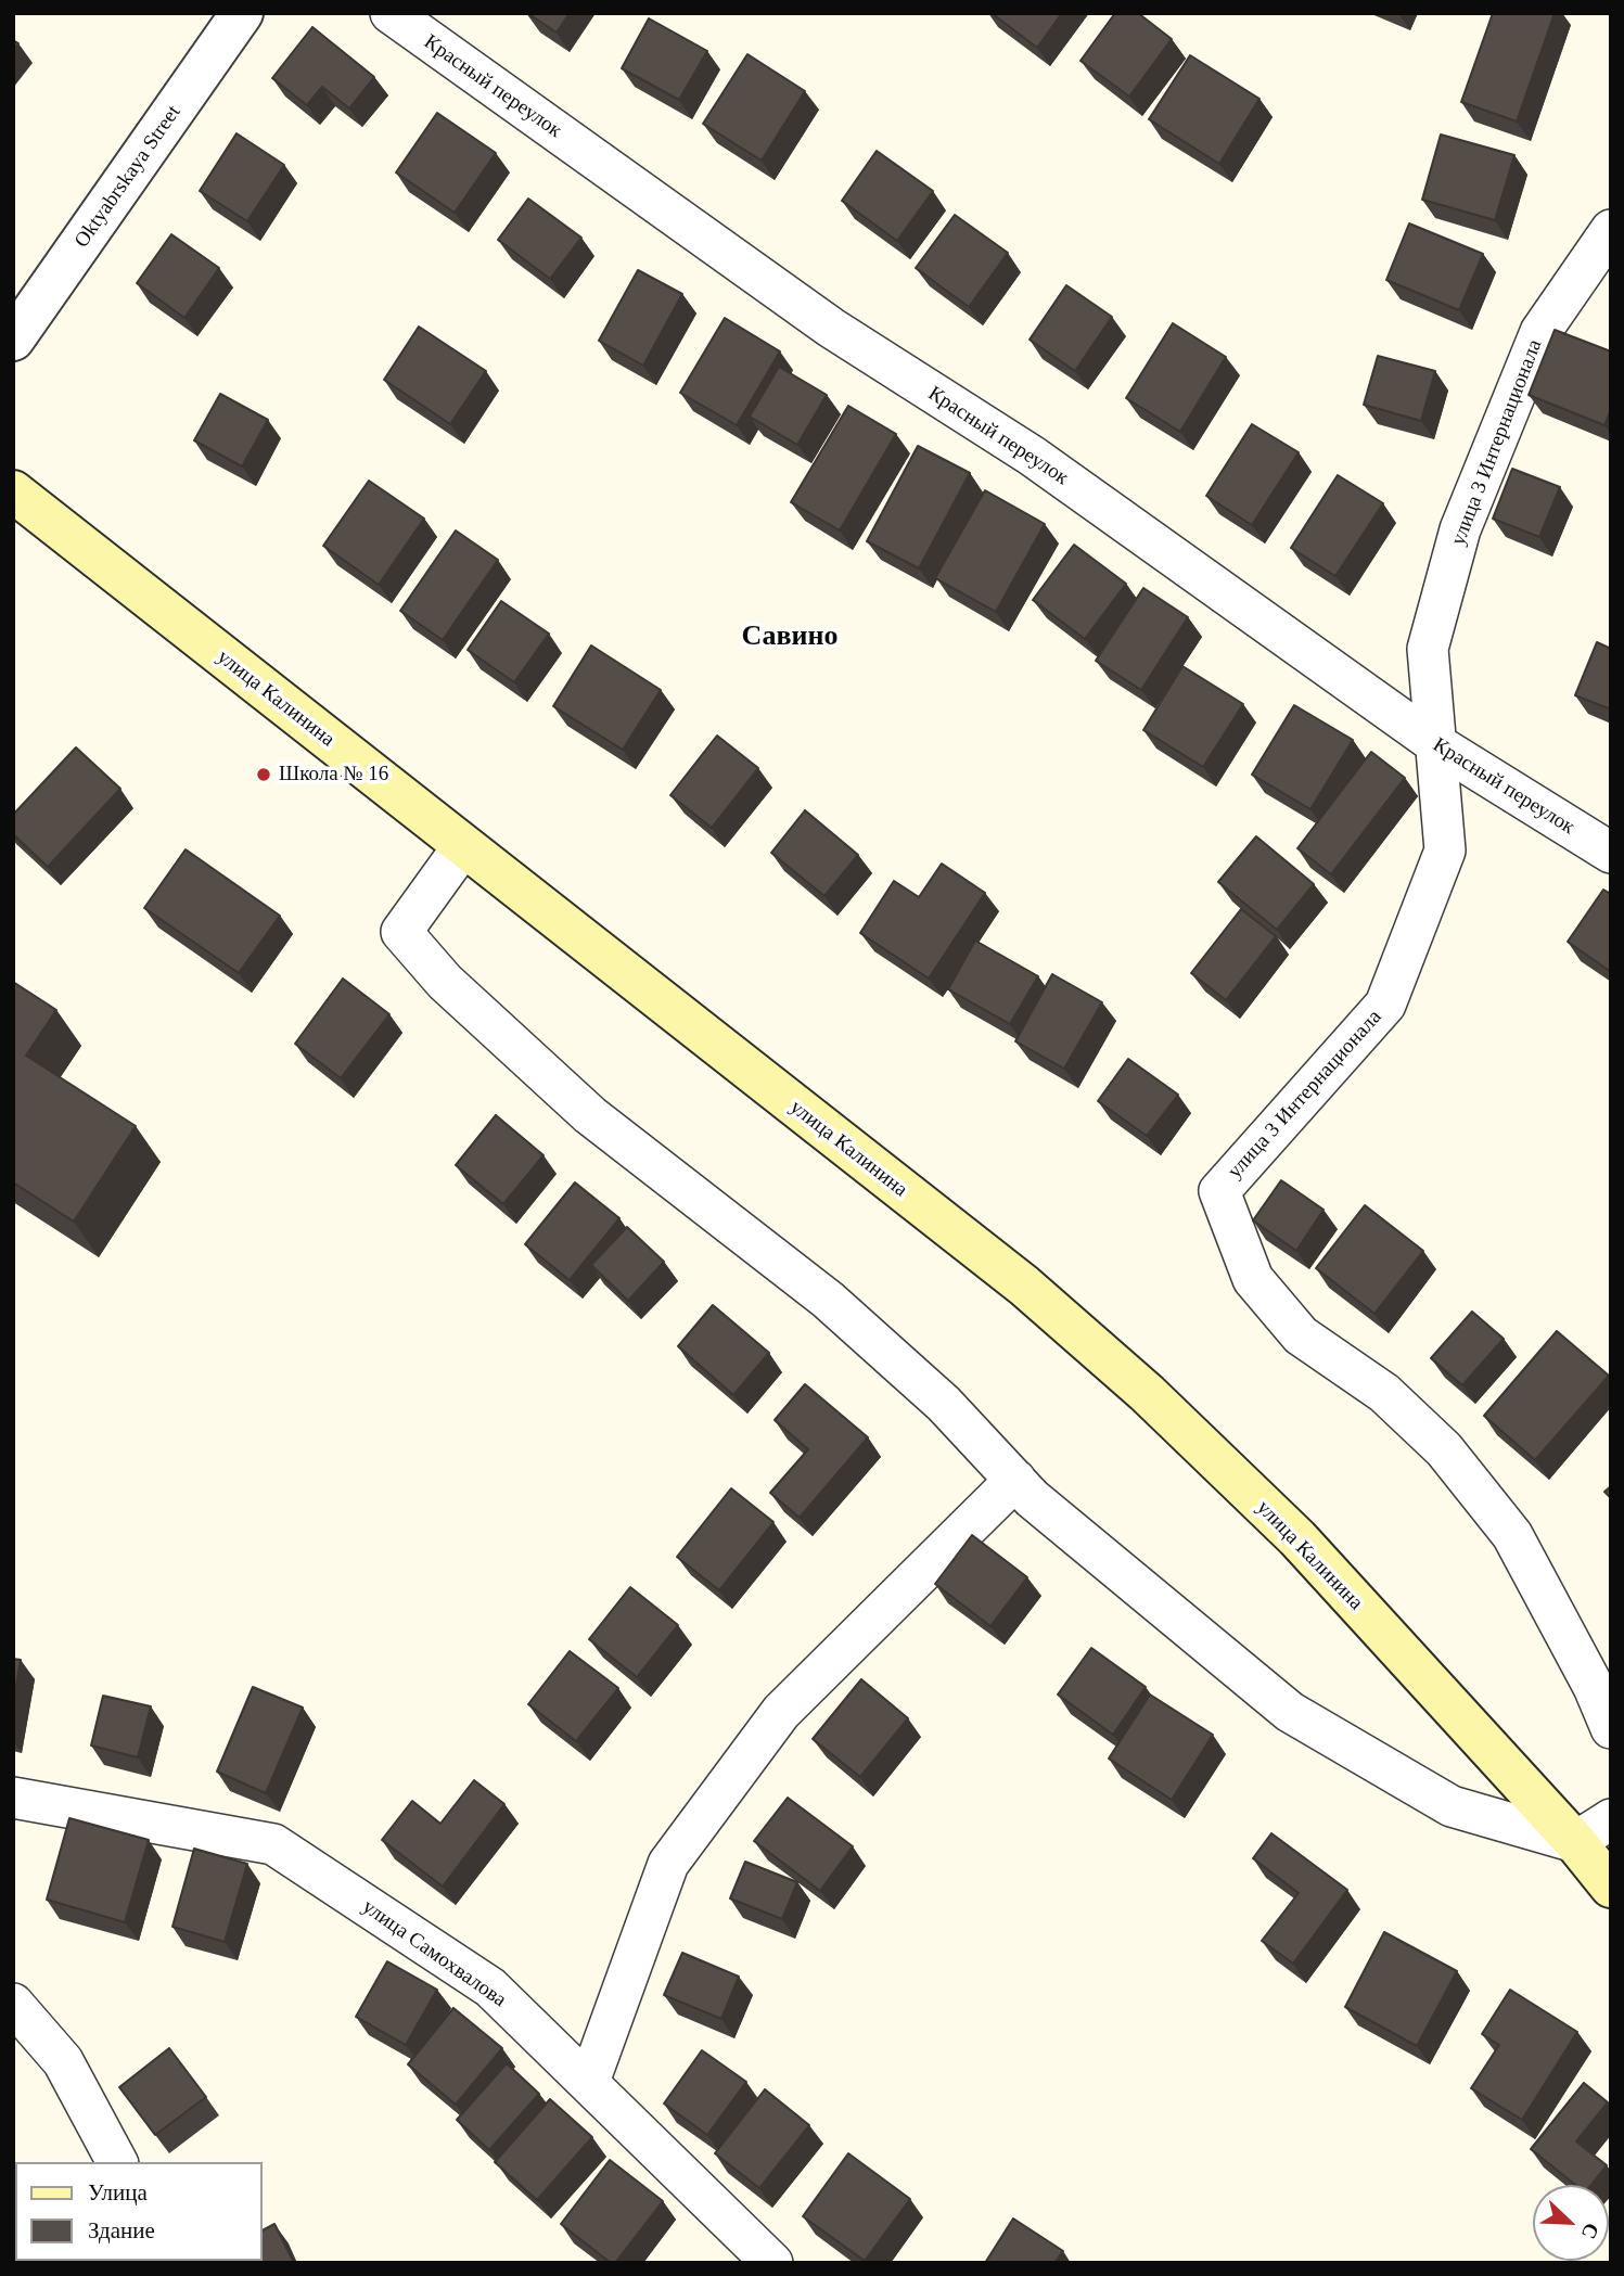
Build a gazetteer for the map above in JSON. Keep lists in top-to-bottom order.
{
  "streets": {
    "main road": ["улица Калинина"],
    "street": [
      "Красный переулок",
      "Oktyabrskaya Street",
      "улица 3 Интернационала",
      "улица Самохвалова"
    ]
  },
  "crossings": [
    ["Красный переулок", "улица 3 Интернационала"]
  ],
  "districts": ["Савино"],
  "places": ["Школа № 16"],
  "legend": ["Улица", "Здание"],
  "north": "bottom right"
}
